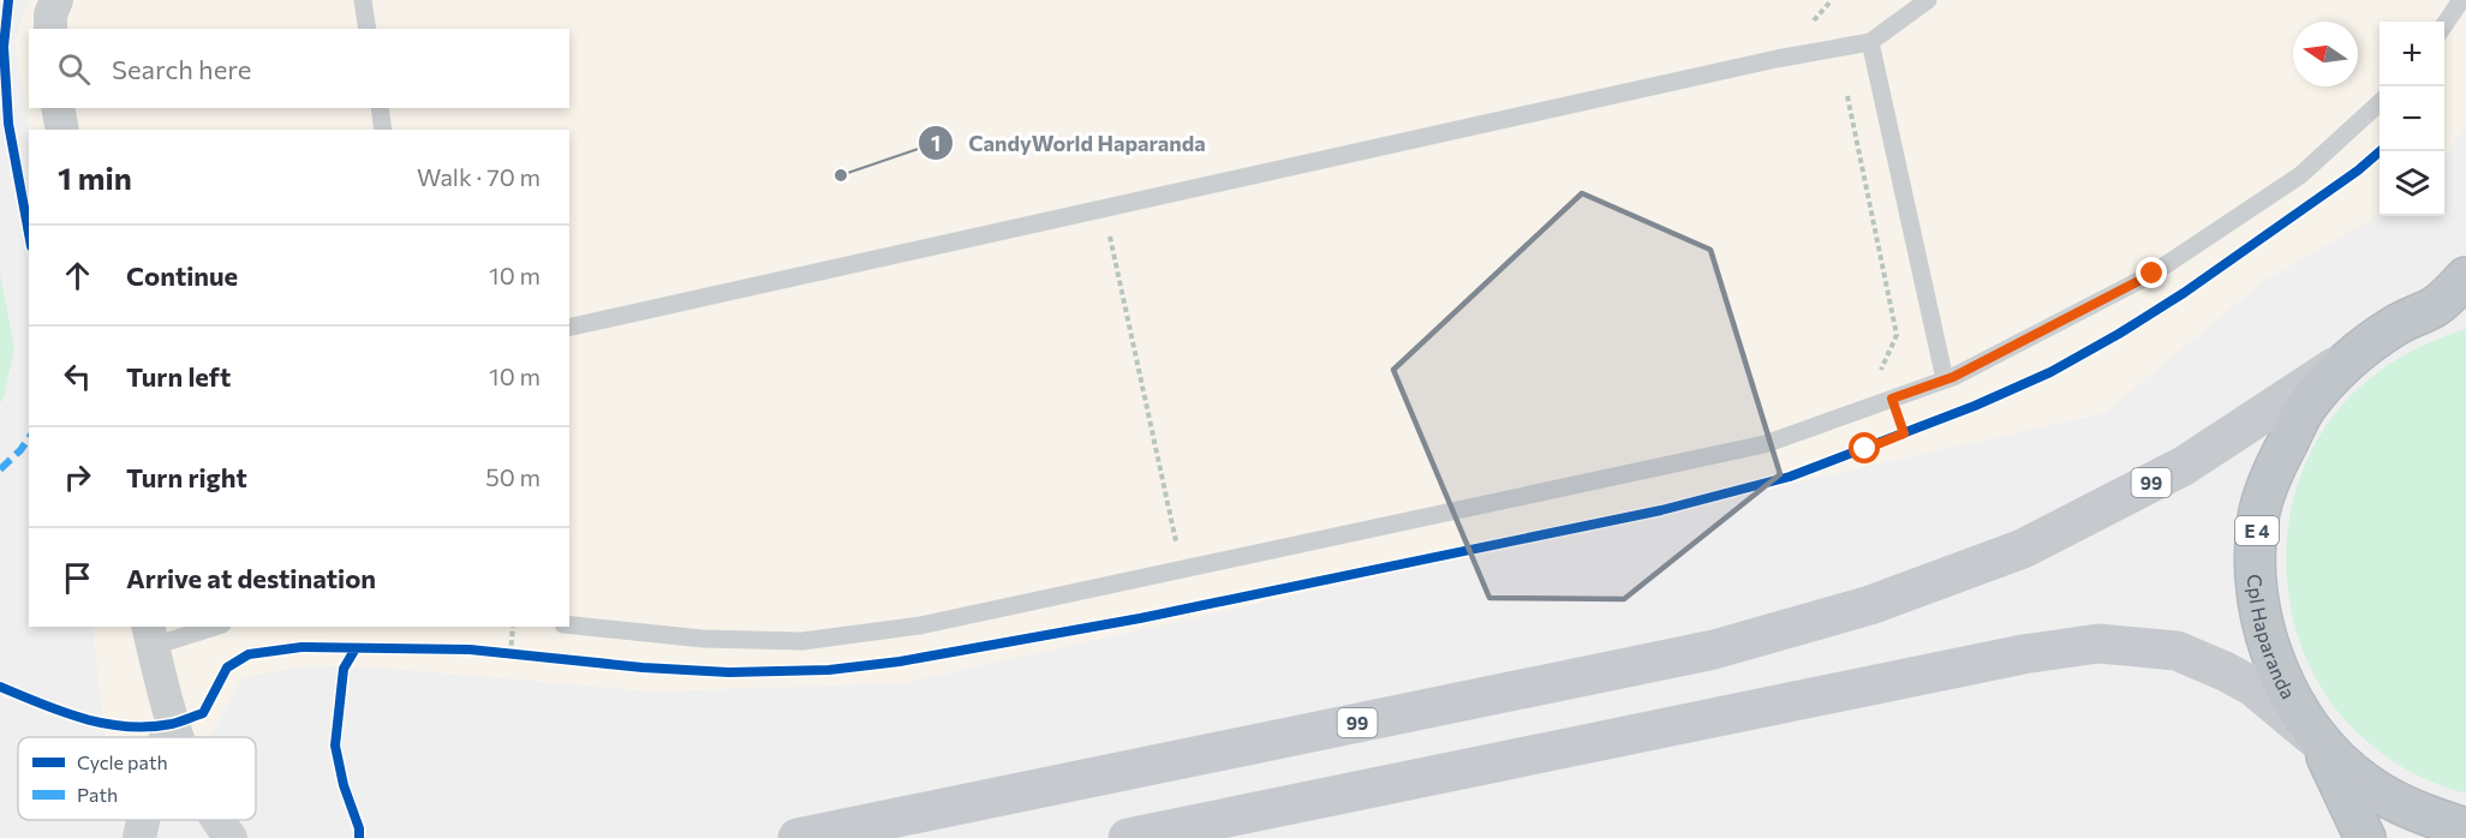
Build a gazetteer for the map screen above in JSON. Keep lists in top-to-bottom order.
{
  "streets": {
    "highway": ["E 4", "Cpl Haparanda"],
    "main road": ["99"]
  },
  "crossings": [
    ["99", "E 4"],
    ["99", "Cpl Haparanda"],
    ["E 4", "Cpl Haparanda"]
  ],
  "places": ["CandyWorld Haparanda"],
  "legend": ["Cycle path", "Path"],
  "north": "left",
  "page": {
    "map_buttons": ["+", "−"],
    "search": "Search here",
    "heading": ["1 min", "Walk · 70 m"],
    "list": [
      ["Continue", "10 m"],
      ["Turn left", "10 m"],
      ["Turn right", "50 m"],
      "Arrive at destination"
    ]
  }
}
